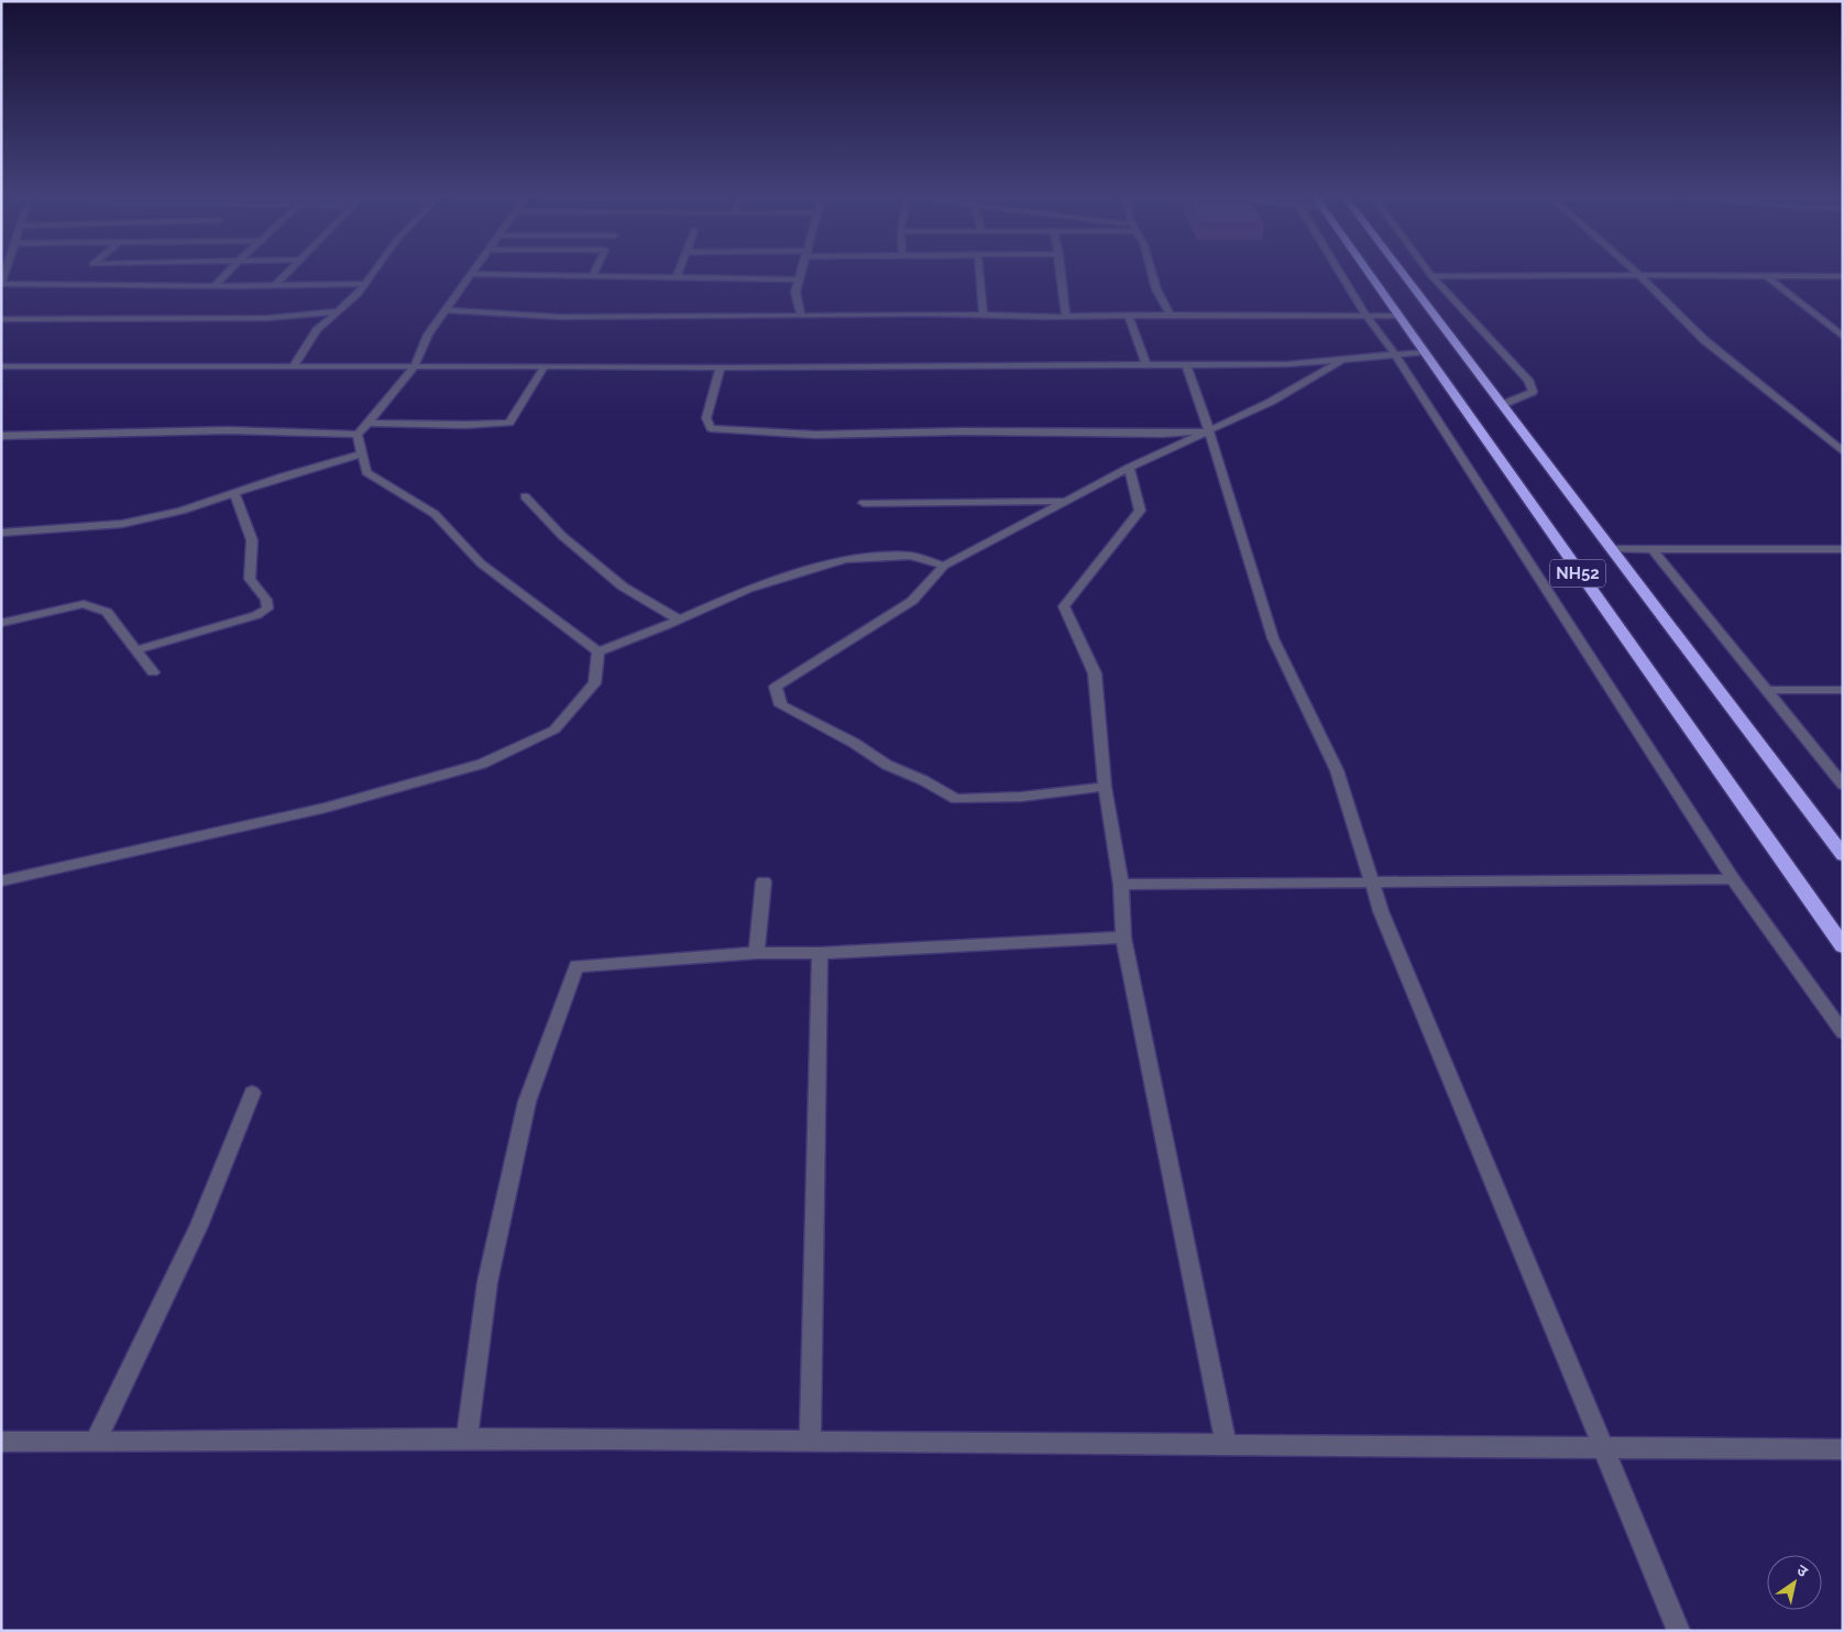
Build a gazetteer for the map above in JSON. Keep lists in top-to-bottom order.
{
  "streets": {
    "highway": ["NH52"]
  },
  "north": "top right"
}
